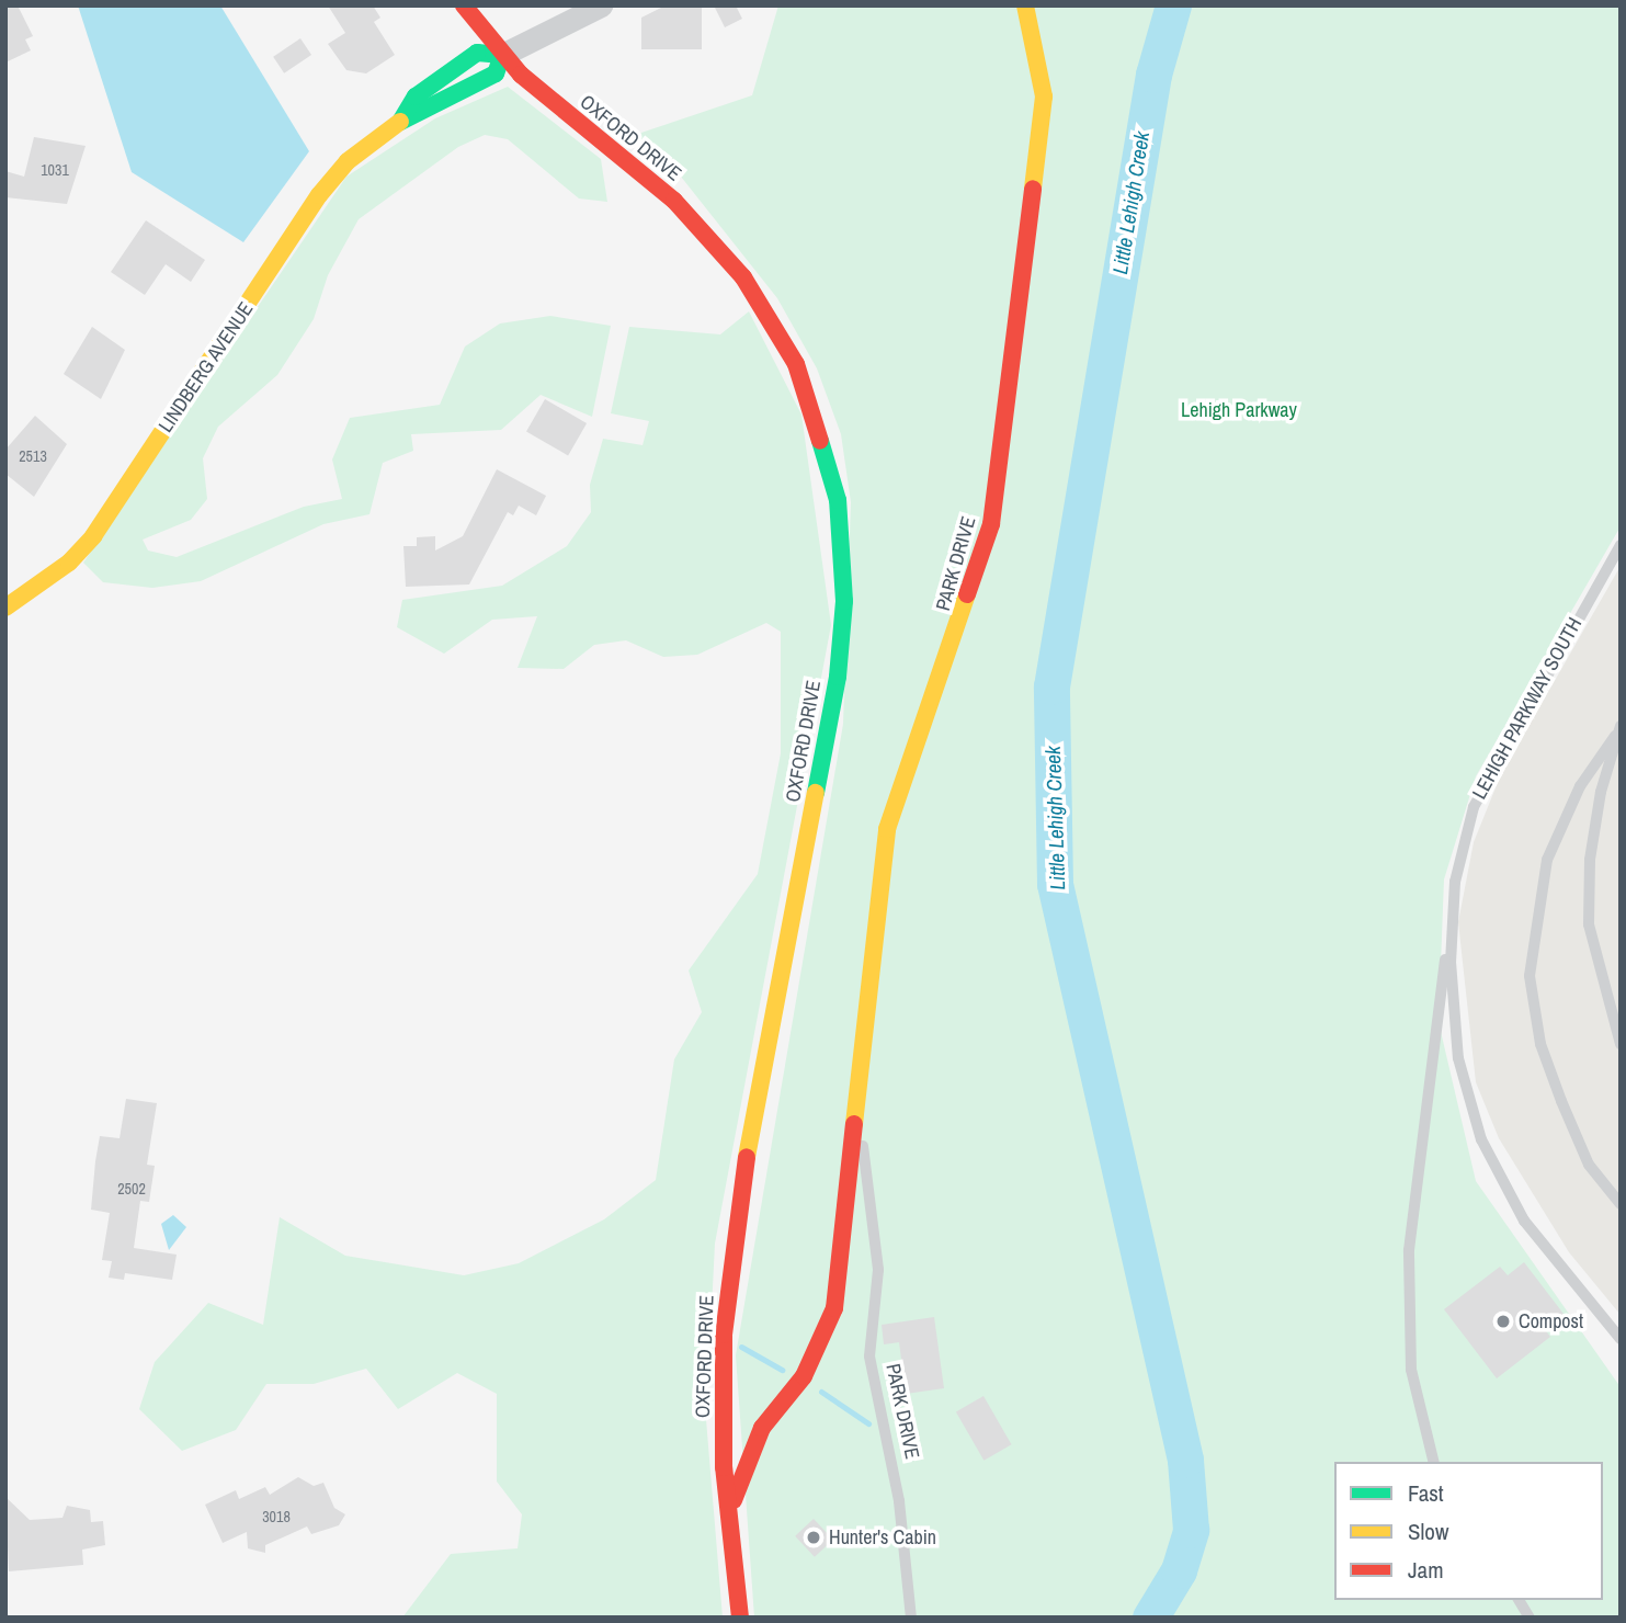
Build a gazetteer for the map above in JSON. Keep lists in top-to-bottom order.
{
  "streets": {
    "street": ["OXFORD DRIVE", "LINDBERG AVENUE", "PARK DRIVE"],
    "lane": ["LEHIGH PARKWAY SOUTH"]
  },
  "crossings": [
    ["OXFORD DRIVE", "LINDBERG AVENUE"],
    ["OXFORD DRIVE", "PARK DRIVE"]
  ],
  "water": ["Little Lehigh Creek"],
  "parks": ["Lehigh Parkway"],
  "places": ["Compost", "Hunter's Cabin"],
  "house_numbers": [
    "1031",
    "2513",
    "2502",
    "3018"
  ],
  "legend": ["Fast", "Slow", "Jam"]
}
